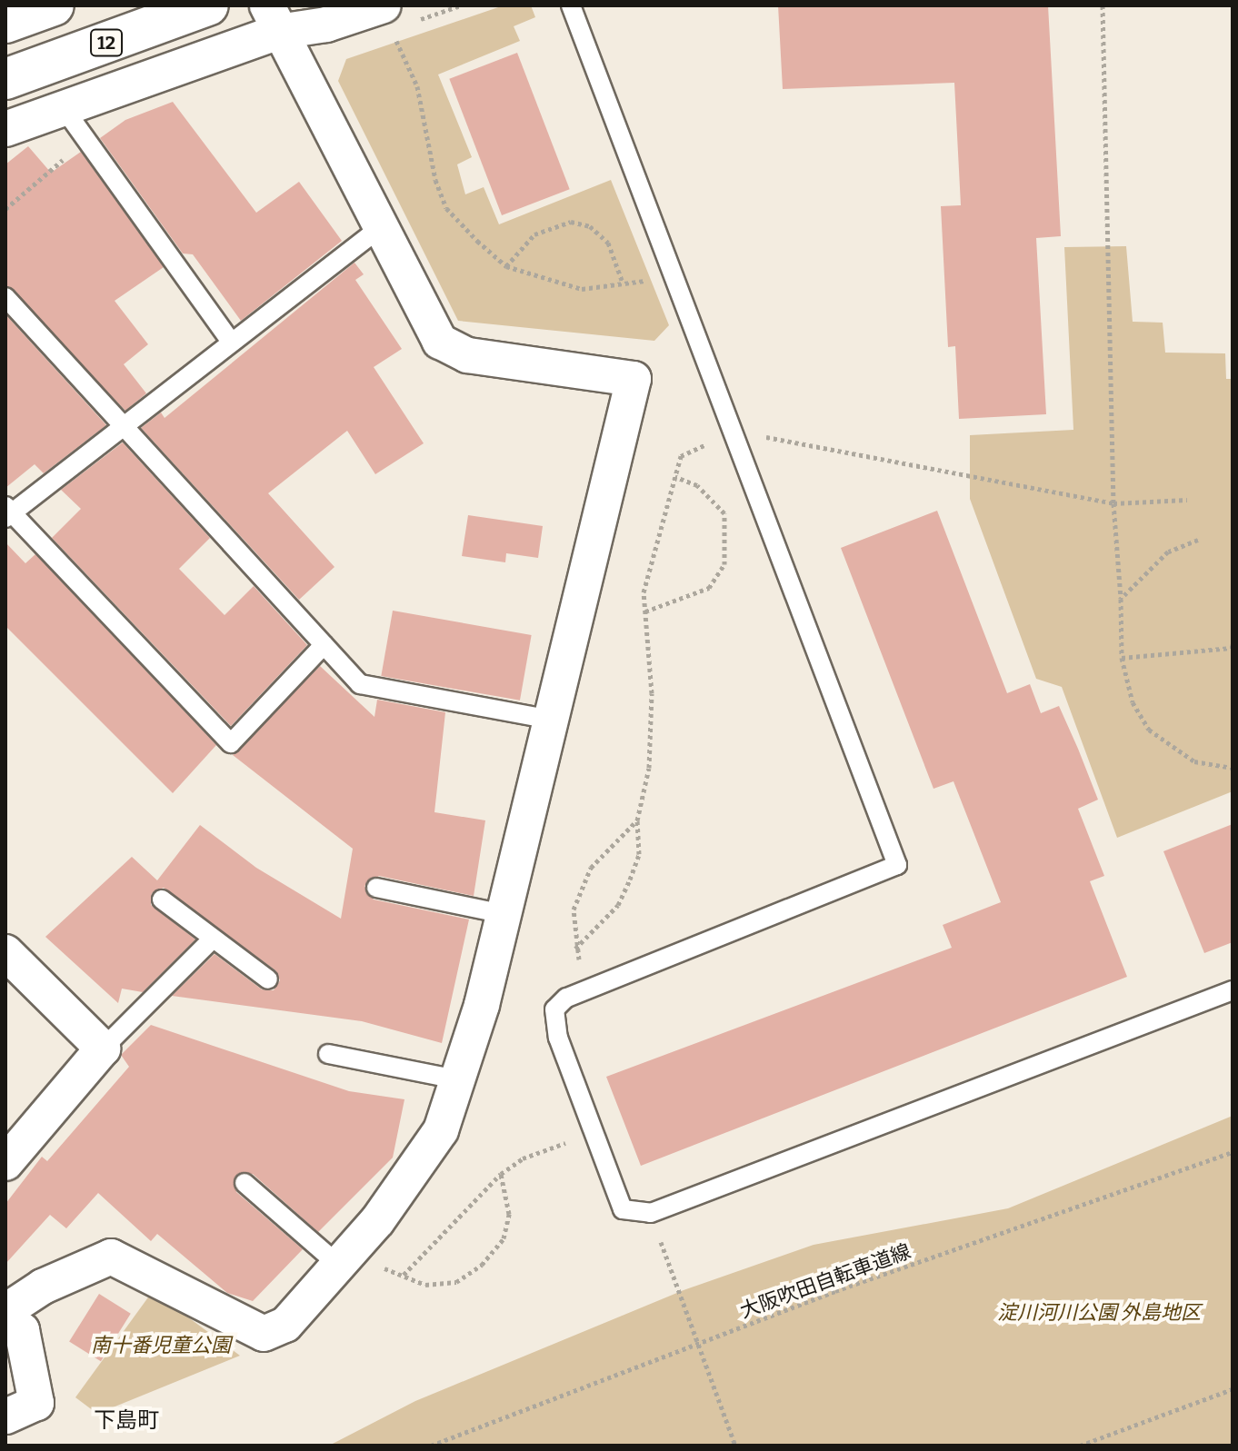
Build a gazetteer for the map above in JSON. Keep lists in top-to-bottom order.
{
  "streets": {
    "highway": ["12"],
    "path": ["大阪吹田自転車道線"]
  },
  "districts": ["下島町"],
  "parks": ["淀川河川公園 外島地区", "南十番児童公園"]
}
